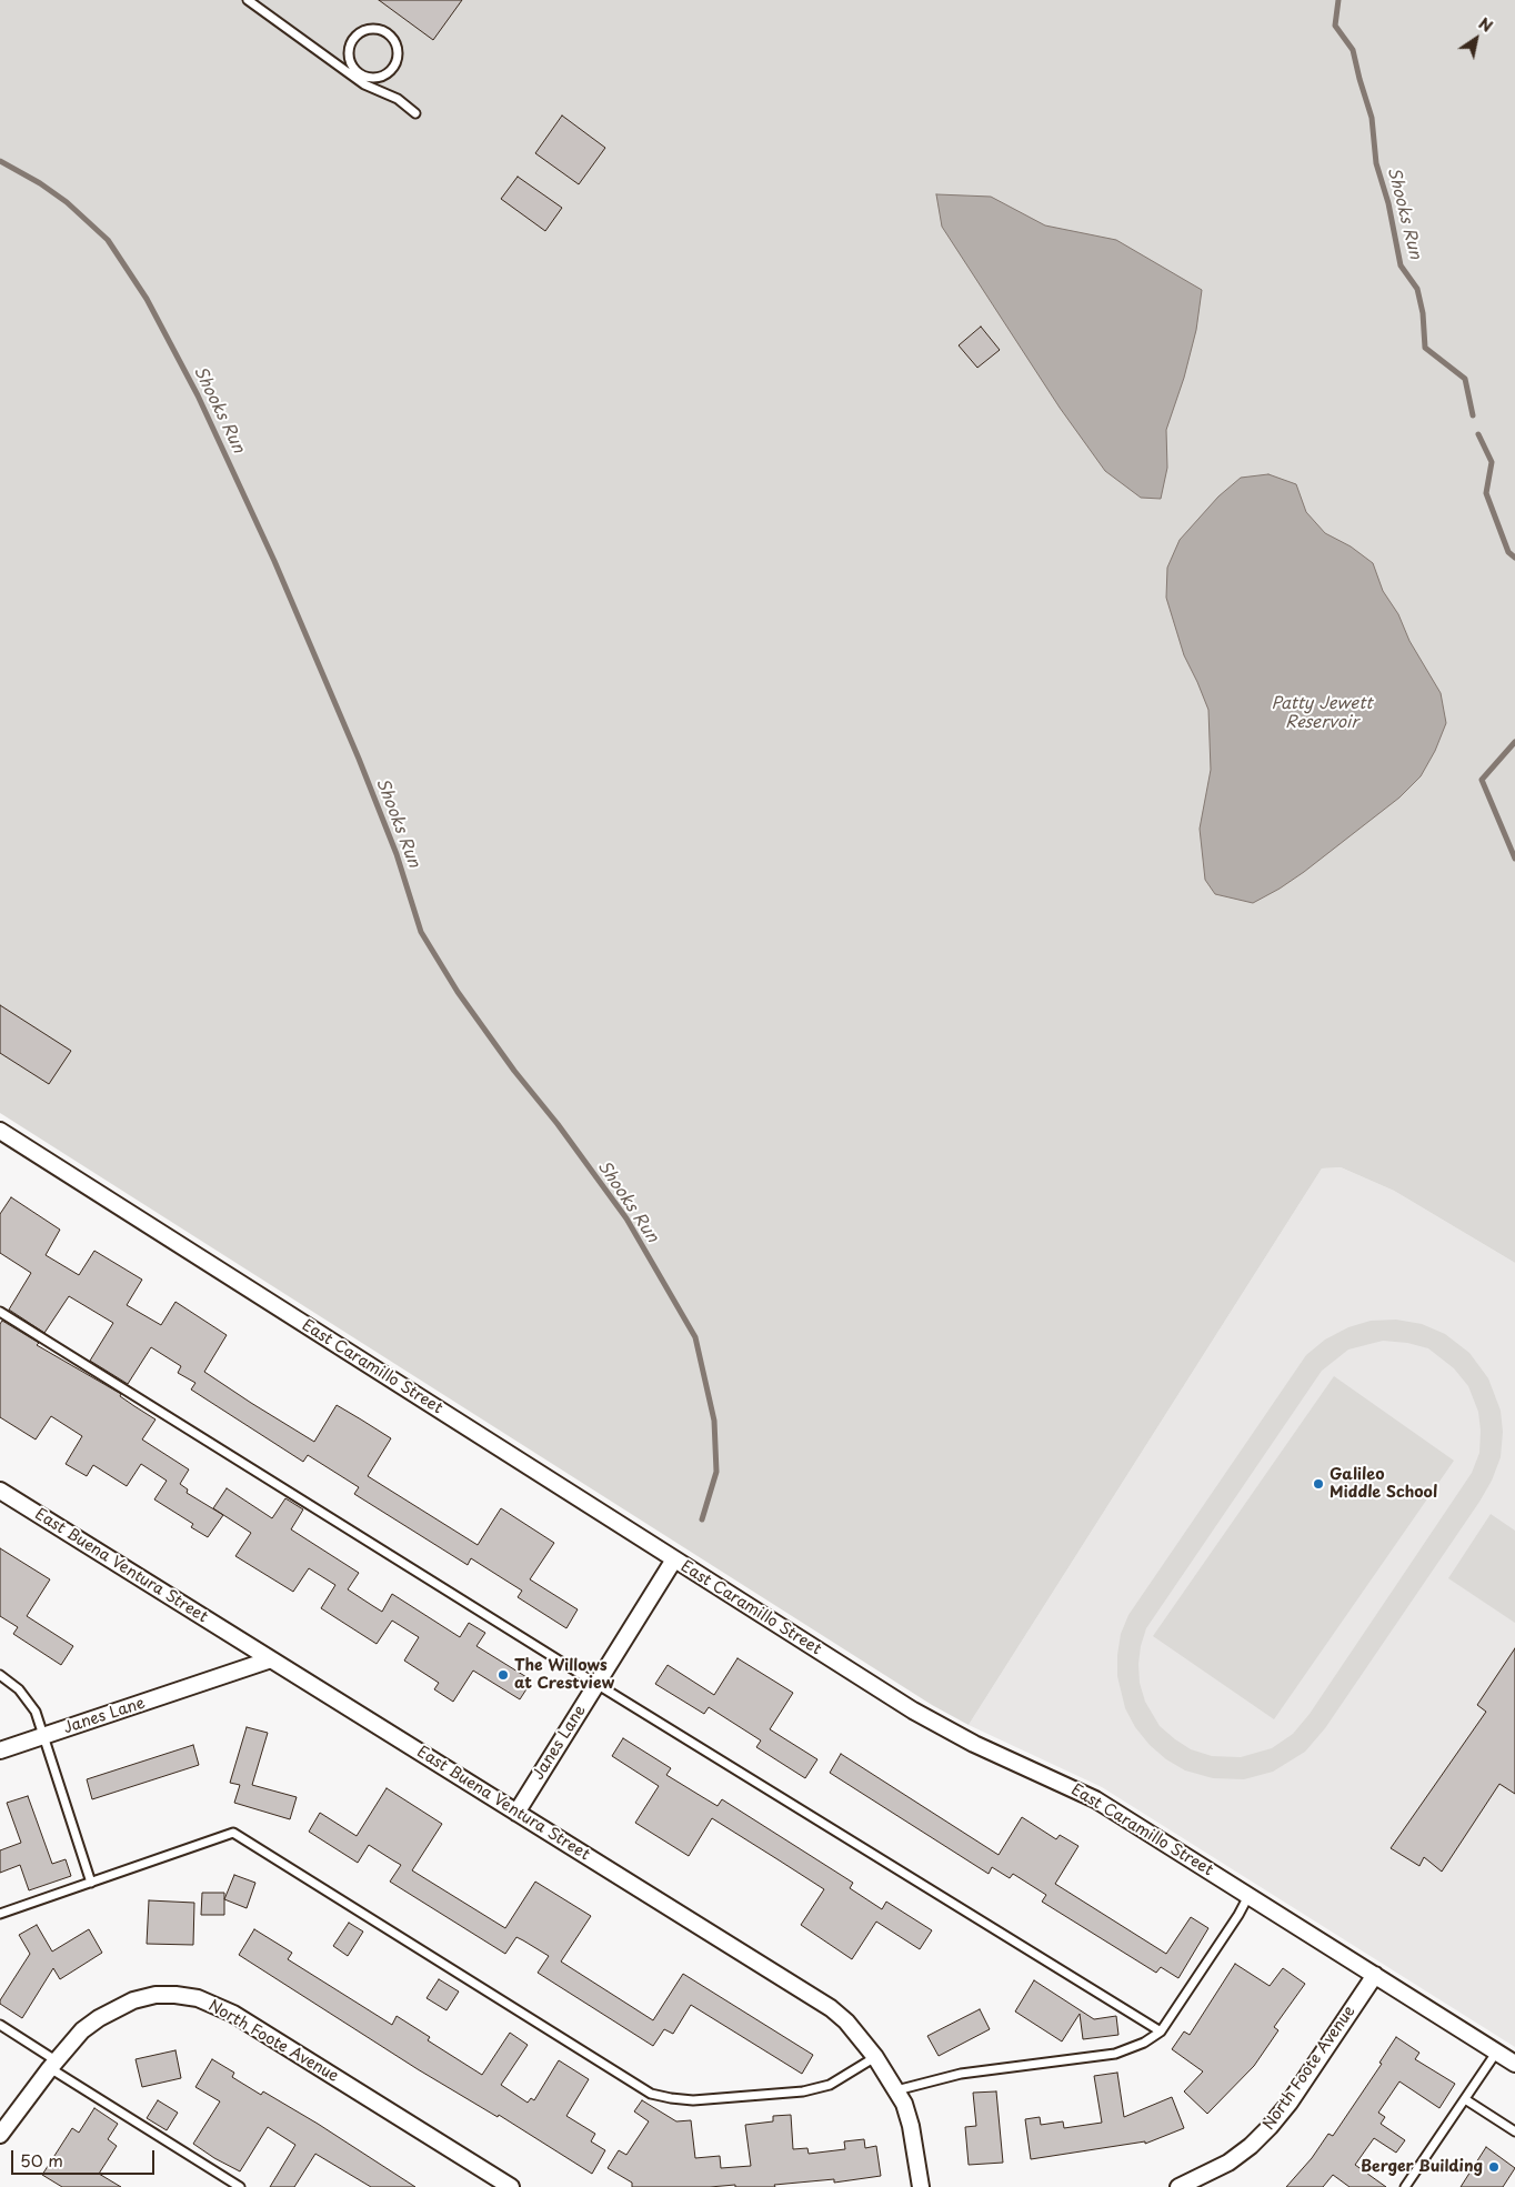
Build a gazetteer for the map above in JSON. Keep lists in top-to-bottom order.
{
  "streets": {
    "street": [
      "East Caramillo Street",
      "East Buena Ventura Street",
      "Janes Lane",
      "North Foote Avenue"
    ]
  },
  "crossings": [
    ["East Caramillo Street", "Janes Lane"],
    ["East Caramillo Street", "North Foote Avenue"],
    ["East Buena Ventura Street", "Janes Lane"]
  ],
  "water": ["Shooks Run", "Patty Jewett Reservoir"],
  "places": ["Galileo Middle School", "The Willows at Crestview", "Berger Building"],
  "scale_bar": "50 m",
  "north": "top right"
}
